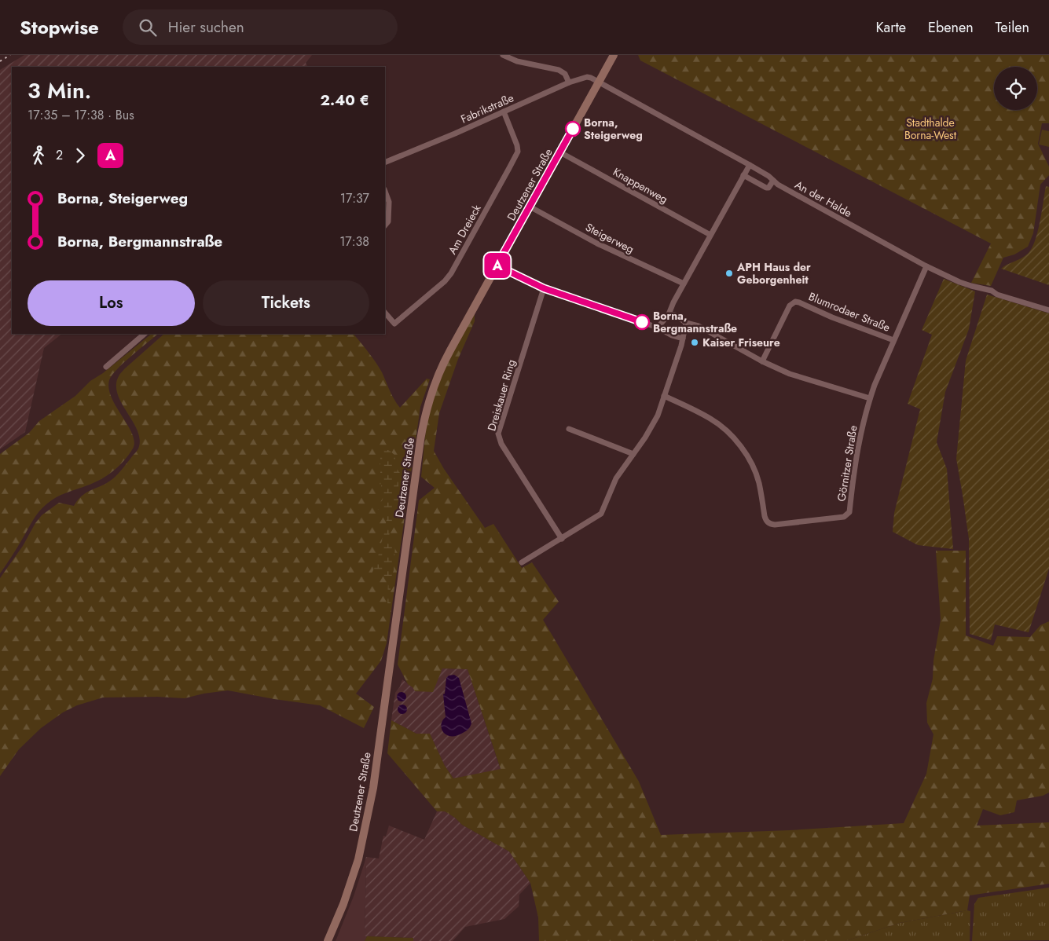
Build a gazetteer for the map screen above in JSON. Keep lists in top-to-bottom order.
{
  "streets": {
    "main road": ["Deutzener Straße"],
    "street": [
      "Fabrikstraße",
      "Knappenweg",
      "An der Halde",
      "Am Dreieck",
      "Steigerweg",
      "Blumrodaer Straße",
      "Dreiskauer Ring",
      "Görnitzer Straße"
    ]
  },
  "crossings": [
    ["Fabrikstraße", "Deutzener Straße"],
    ["Fabrikstraße", "An der Halde"],
    ["Fabrikstraße", "Am Dreieck"],
    ["Deutzener Straße", "Knappenweg"],
    ["Deutzener Straße", "An der Halde"],
    ["Deutzener Straße", "Steigerweg"],
    ["An der Halde", "Görnitzer Straße"],
    ["Blumrodaer Straße", "Görnitzer Straße"]
  ],
  "parks": ["Stadthalde Borna-West"],
  "places": [
    "Borna, Steigerweg",
    "APH Haus der Geborgenheit",
    "Borna, Bergmannstraße",
    "Kaiser Friseure"
  ],
  "lines": ["bus line A"],
  "page": {
    "header": "Stopwise",
    "search": "Hier suchen",
    "nav": ["Karte", "Ebenen", "Teilen"],
    "on_map": "A",
    "heading": ["3 Min.", "17:35 – 17:38 · Bus", "2.40 €"],
    "legs": ["2", "A"],
    "list": [
      {
        "name": "Borna, Steigerweg",
        "value": "17:37"
      },
      {
        "name": "Borna, Bergmannstraße",
        "value": "17:38"
      }
    ],
    "buttons": ["Los", "Tickets"]
  }
}
